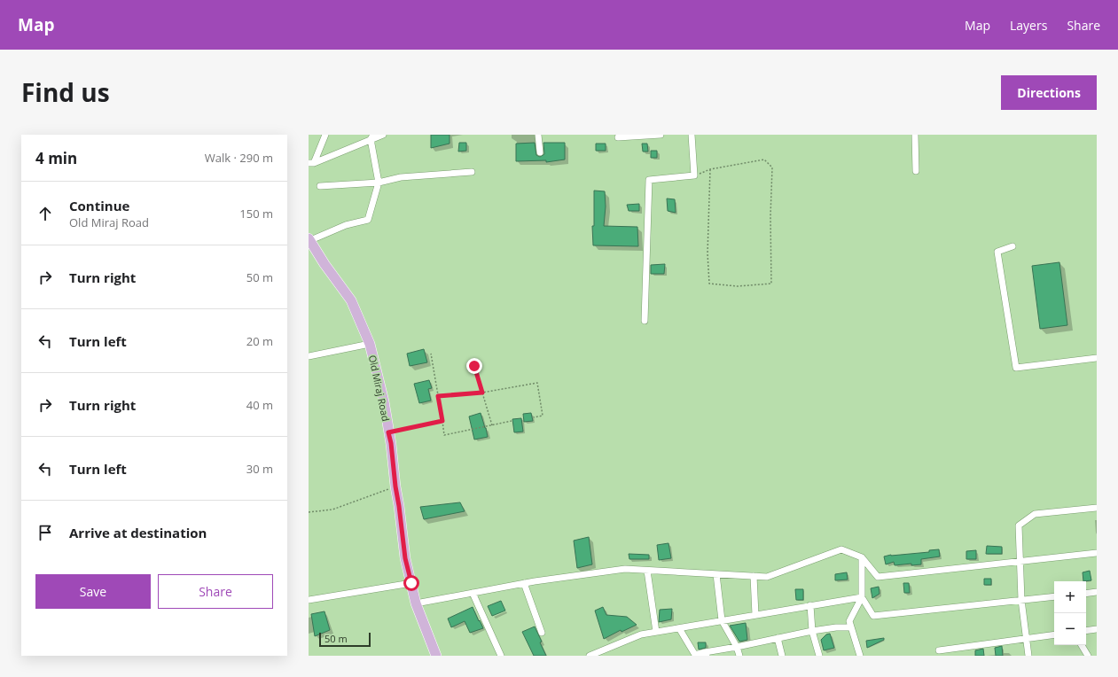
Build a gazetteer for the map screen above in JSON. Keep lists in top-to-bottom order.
{
  "streets": {
    "main road": ["Old Miraj Road"]
  },
  "scale_bar": "50 m",
  "page": {
    "header": "Map",
    "nav": ["Map", "Layers", "Share"],
    "title": "Find us",
    "buttons": [
      "Directions",
      ["Save", "Share"]
    ],
    "heading": ["4 min", "Walk · 290 m"],
    "list": [
      ["Continue", "Old Miraj Road", "150 m"],
      ["Turn right", "50 m"],
      ["Turn left", "20 m"],
      ["Turn right", "40 m"],
      ["Turn left", "30 m"],
      "Arrive at destination"
    ],
    "map_buttons": ["+", "−"],
    "scale": "50 m"
  }
}
